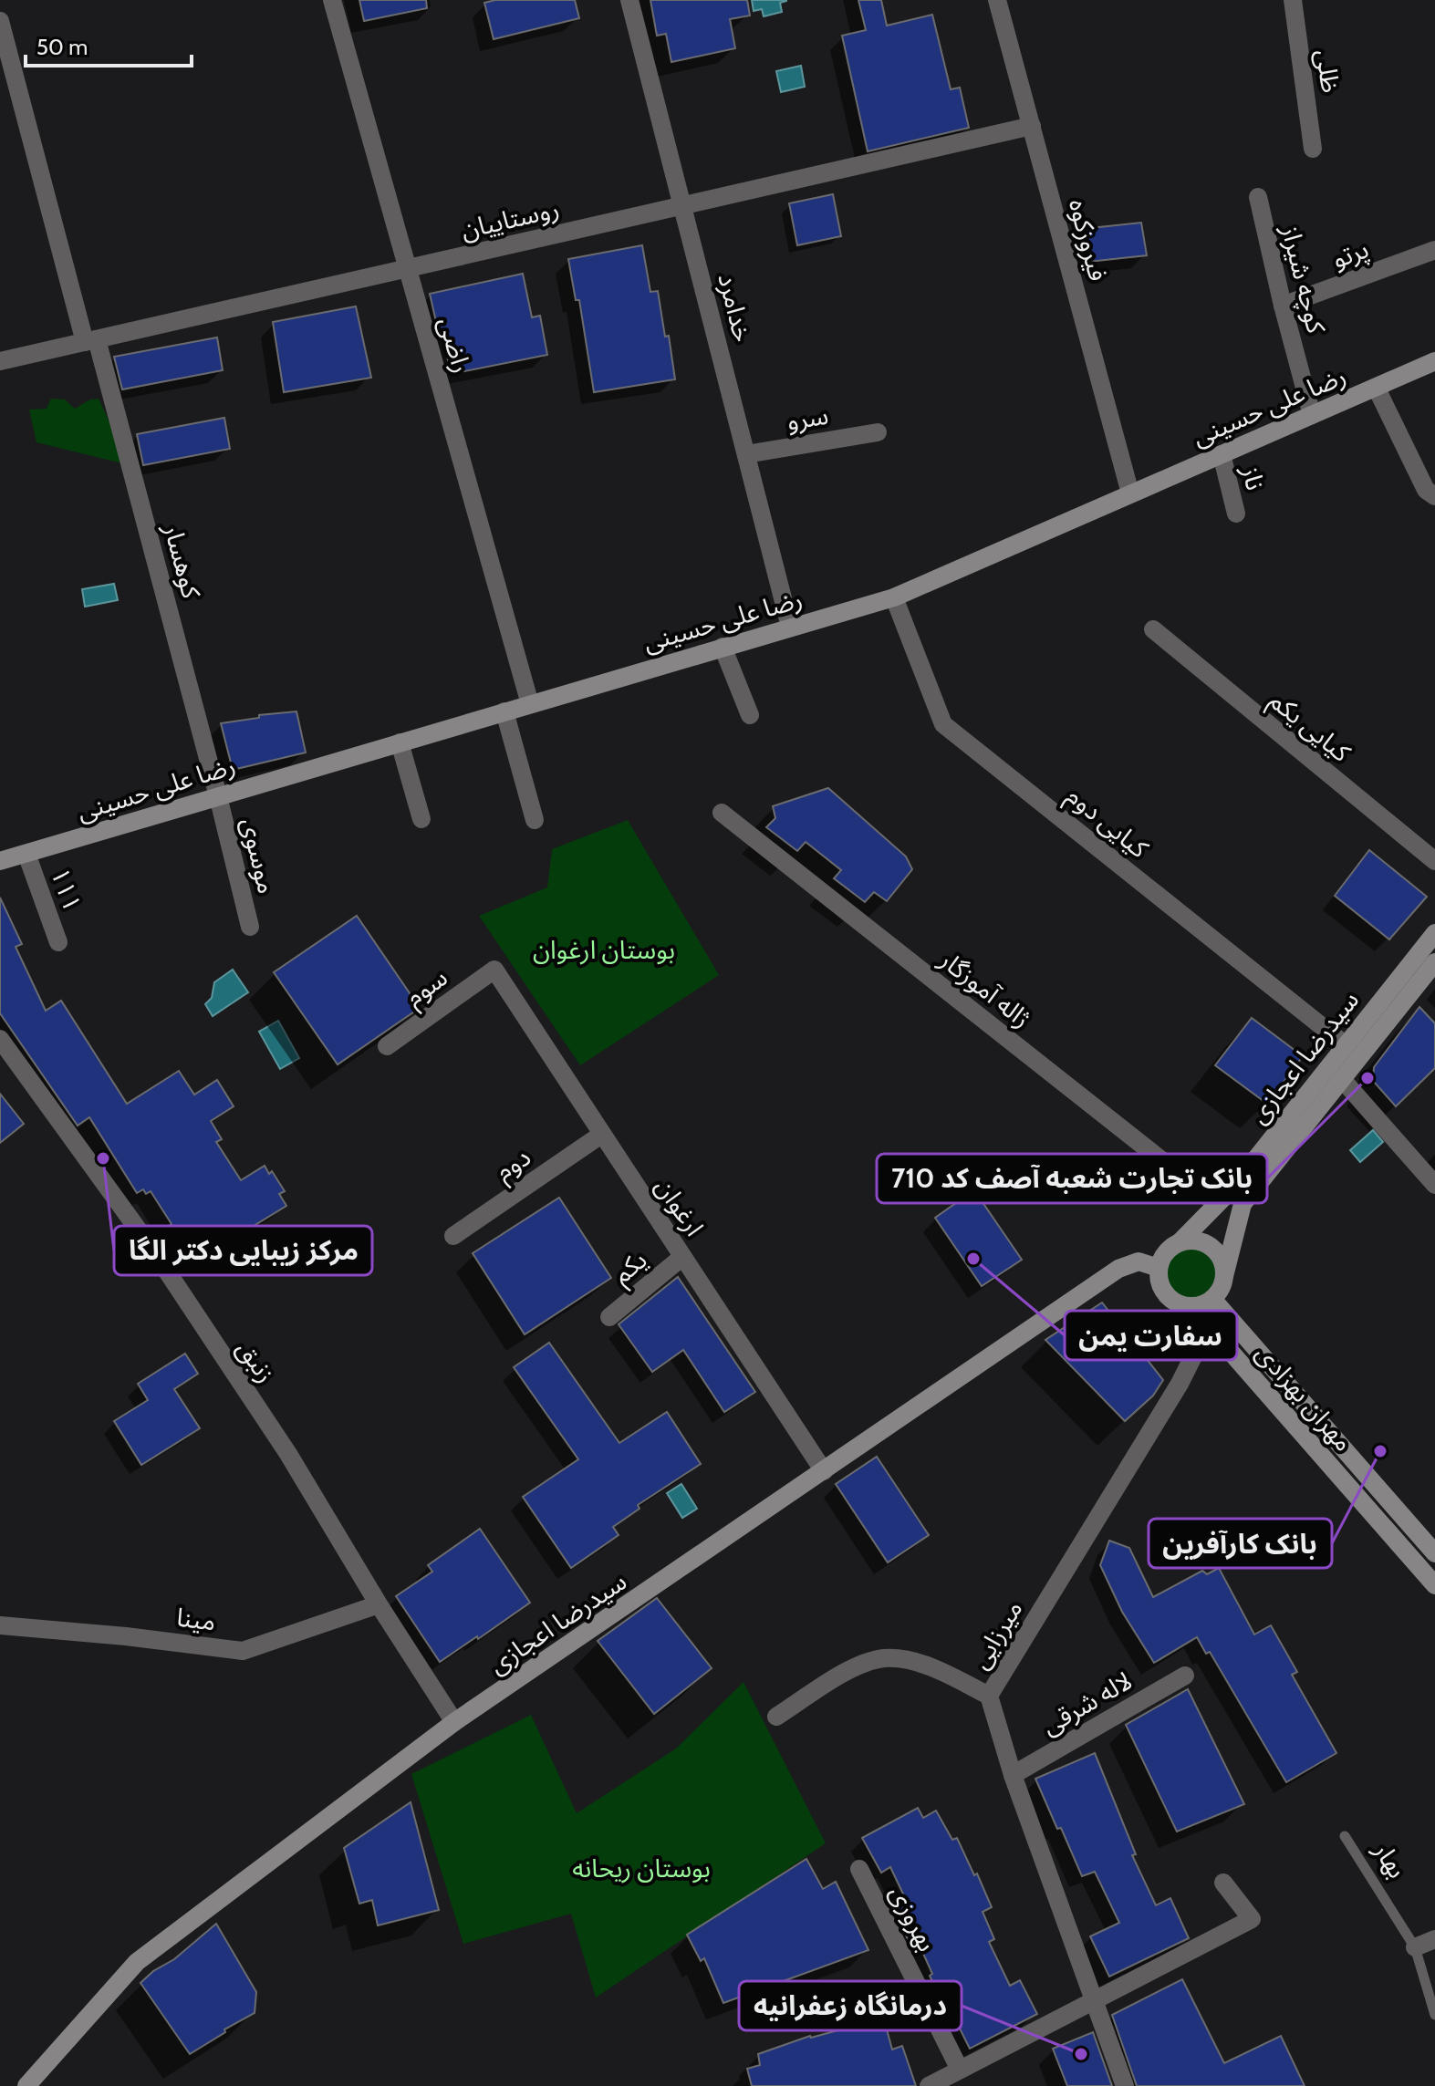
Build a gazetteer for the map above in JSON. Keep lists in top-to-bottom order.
{
  "streets": {
    "main road": ["رضا علی حسینی", "سیدرضا اعجازی", "مهران بهزادی"],
    "street": [
      "ظلی",
      "روستاییان",
      "فیروزکوه",
      "پرتو",
      "کوچه شیراز",
      "خدامرد",
      "راضی",
      "سرو",
      "ناز",
      "کوهسار",
      "کیایی یکم",
      "کیایی دوم",
      "موسوی",
      "۱۱۱",
      "سوم",
      "ژاله آموزگار",
      "دوم",
      "ارغوان",
      "یکم",
      "زنبق",
      "مینا",
      "میرزایی",
      "لاله شرقی",
      "بهروزی"
    ],
    "lane": ["بهار"]
  },
  "crossings": [
    ["روستاییان", "فیروزکوه"],
    ["روستاییان", "خدامرد"],
    ["روستاییان", "راضی"],
    ["روستاییان", "کوهسار"],
    ["فیروزکوه", "رضا علی حسینی"],
    ["پرتو", "کوچه شیراز"],
    ["کوچه شیراز", "رضا علی حسینی"],
    ["خدامرد", "رضا علی حسینی"],
    ["خدامرد", "سرو"],
    ["راضی", "رضا علی حسینی"],
    ["رضا علی حسینی", "ناز"],
    ["رضا علی حسینی", "کوهسار"],
    ["رضا علی حسینی", "کیایی دوم"],
    ["رضا علی حسینی", "موسوی"],
    ["رضا علی حسینی", "۱۱۱"],
    ["کوهسار", "موسوی"],
    ["کیایی دوم", "سیدرضا اعجازی"],
    ["سوم", "ارغوان"],
    ["ژاله آموزگار", "سیدرضا اعجازی"],
    ["سیدرضا اعجازی", "ارغوان"],
    ["سیدرضا اعجازی", "زنبق"],
    ["سیدرضا اعجازی", "مهران بهزادی"],
    ["سیدرضا اعجازی", "میرزایی"],
    ["دوم", "ارغوان"],
    ["ارغوان", "یکم"],
    ["زنبق", "مینا"],
    ["مهران بهزادی", "میرزایی"],
    ["میرزایی", "لاله شرقی"]
  ],
  "parks": ["بوستان ارغوان", "بوستان ریحانه"],
  "places": [
    "بانک تجارت شعبه آصف کد 710",
    "مرکز زیبایی دکتر الگا",
    "سفارت یمن",
    "بانک کارآفرین",
    "درمانگاه زعفرانیه"
  ],
  "scale_bar": "50 m"
}
